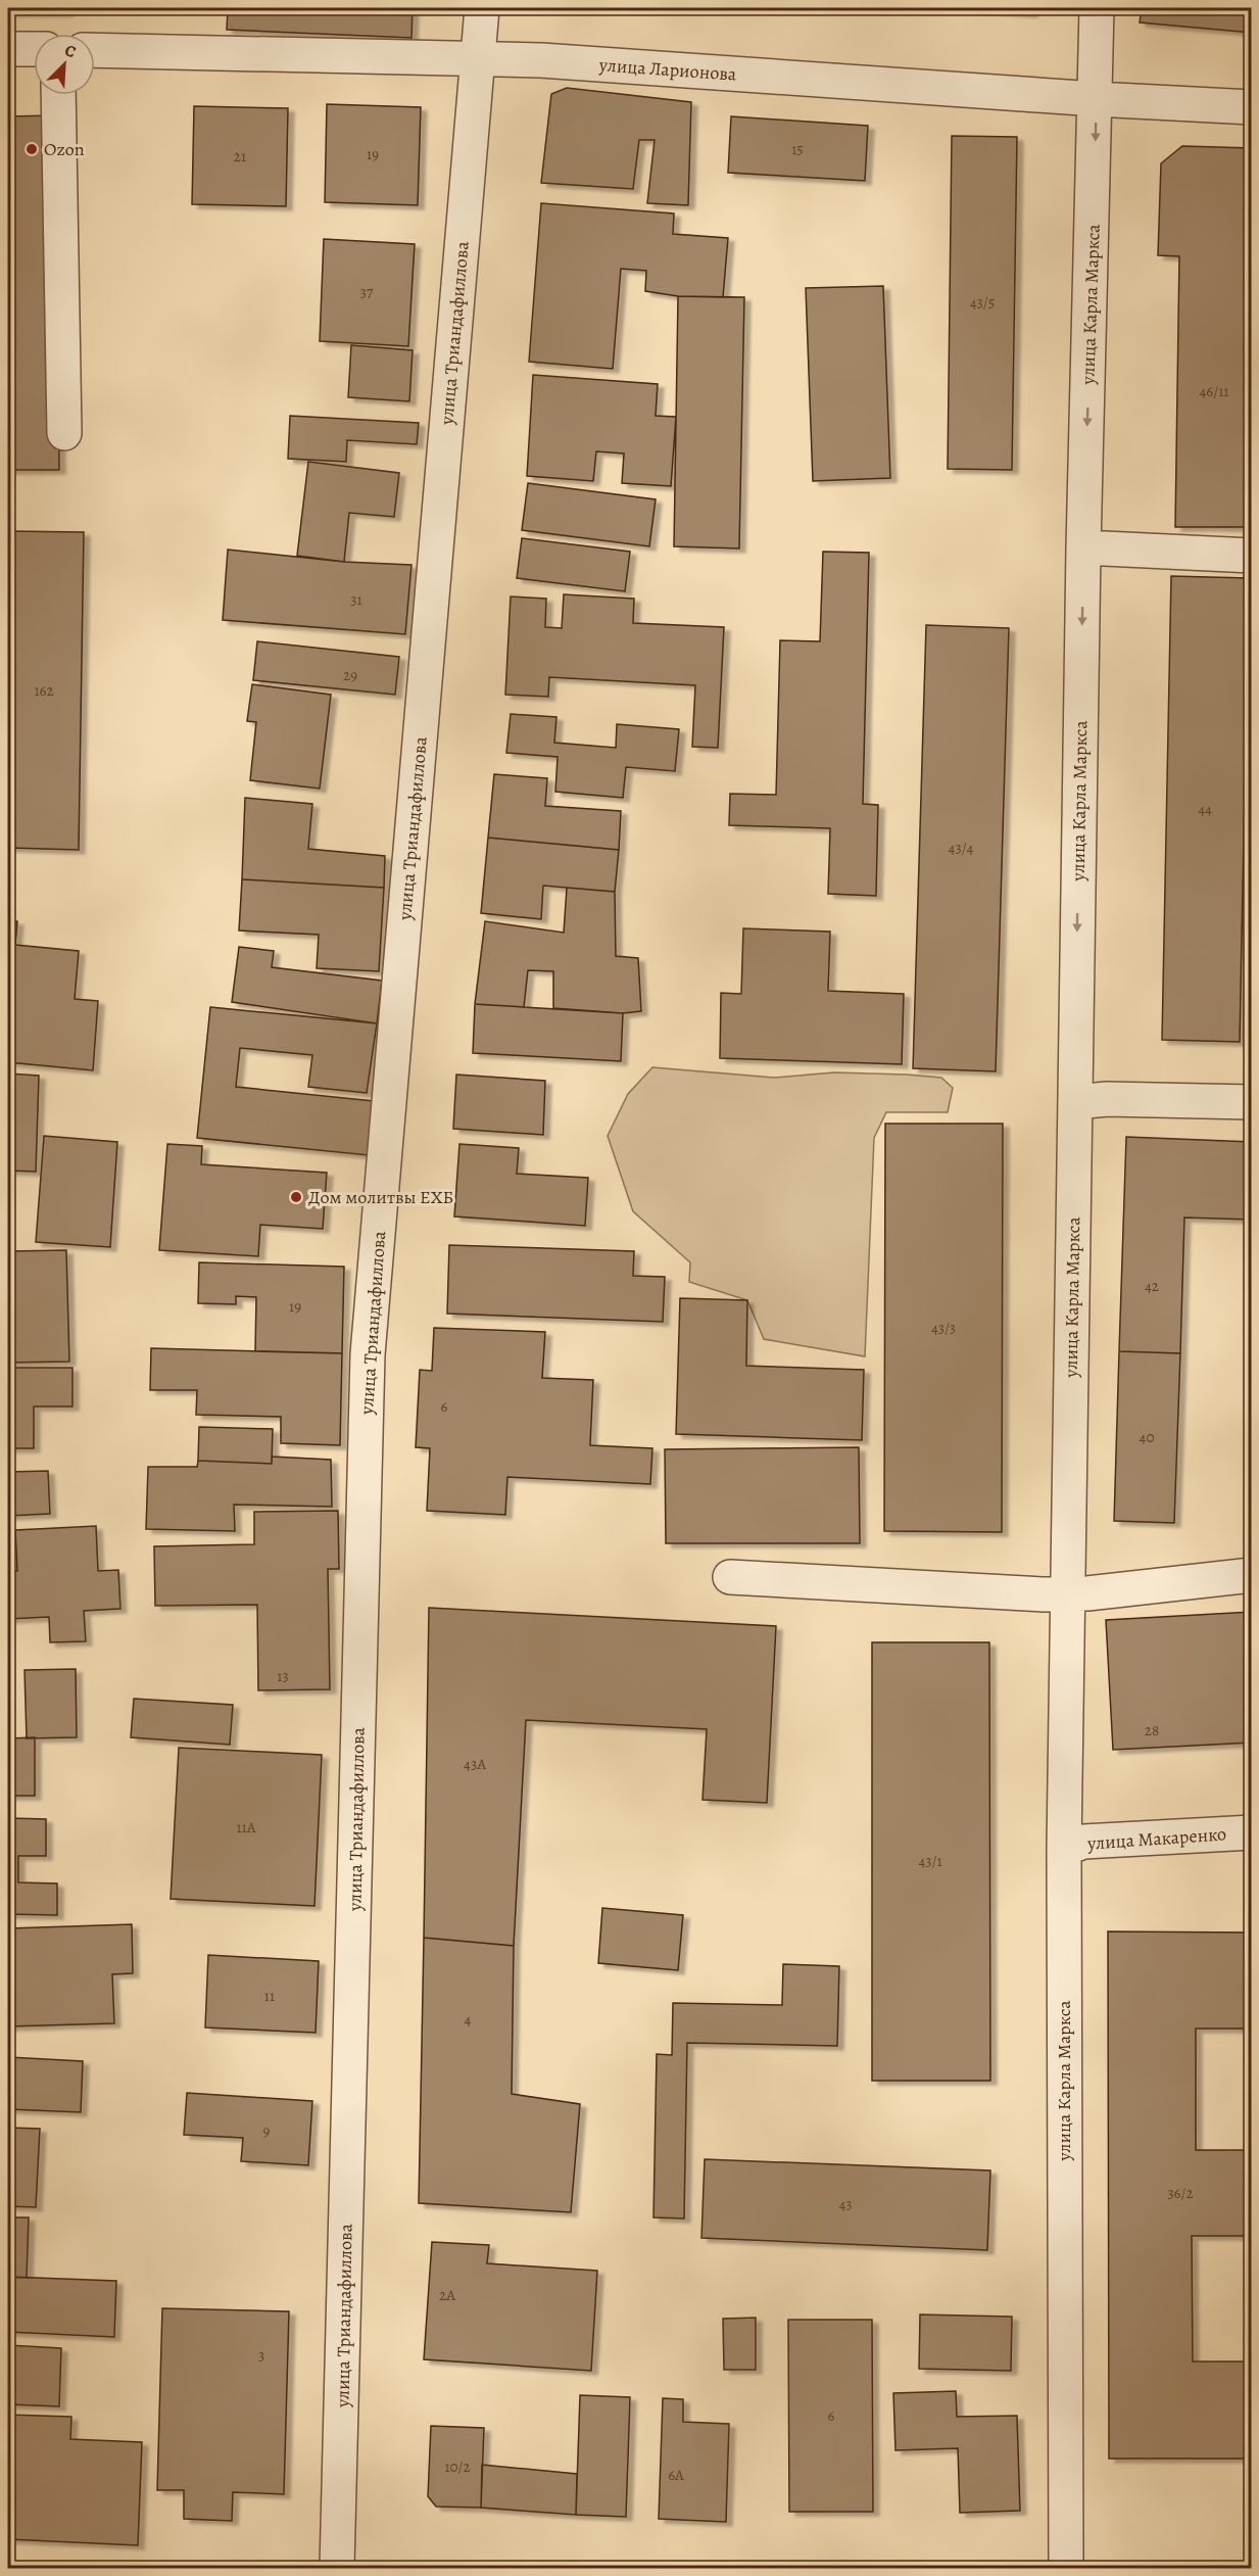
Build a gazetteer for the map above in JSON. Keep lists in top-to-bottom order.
{
  "streets": {
    "street": [
      "улица Ларионова",
      "улица Карла Маркса",
      "улица Триандафиллова",
      "улица Макаренко"
    ]
  },
  "crossings": [
    ["улица Ларионова", "улица Карла Маркса"],
    ["улица Ларионова", "улица Триандафиллова"],
    ["улица Карла Маркса", "улица Макаренко"]
  ],
  "one_way": ["улица Карла Маркса"],
  "places": ["Ozon", "Дом молитвы ЕХБ"],
  "house_numbers": [
    "15",
    "19",
    "21",
    "37",
    "43/5",
    "46/11",
    "31",
    "29",
    "162",
    "44",
    "43/4",
    "42",
    "19",
    "43/3",
    "6",
    "40",
    "13",
    "28",
    "43А",
    "11А",
    "43/1",
    "11",
    "4",
    "9",
    "36/2",
    "43",
    "2А",
    "3",
    "6",
    "10/2",
    "6А"
  ],
  "north": "top right"
}
